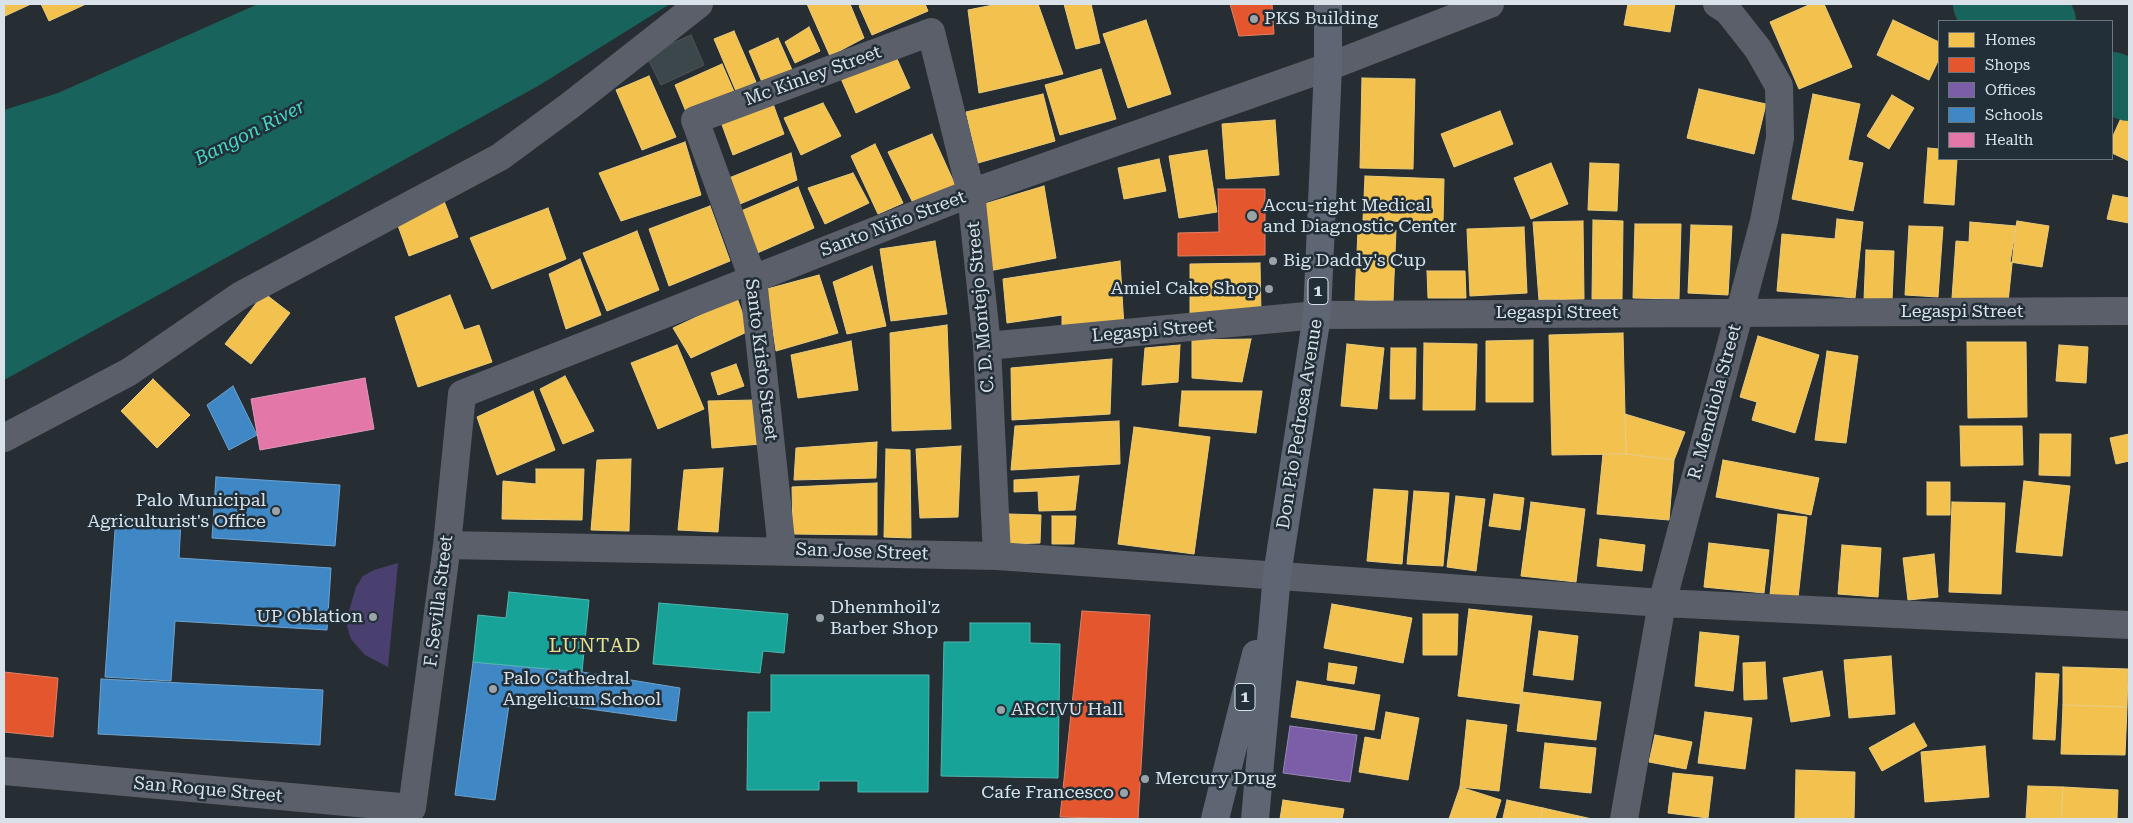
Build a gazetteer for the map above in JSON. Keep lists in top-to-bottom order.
{
  "streets": {
    "highway": ["1", "Don Pio Pedrosa Avenue"],
    "street": [
      "Mc Kinley Street",
      "Santo Niño Street",
      "C. D. Montejo Street",
      "Legaspi Street",
      "Santo Kristo Street",
      "R. Mendiola Street",
      "San Jose Street",
      "F. Sevilla Street",
      "San Roque Street"
    ]
  },
  "crossings": [
    ["Mc Kinley Street", "C. D. Montejo Street"],
    ["Mc Kinley Street", "Santo Kristo Street"],
    ["Santo Niño Street", "C. D. Montejo Street"],
    ["Santo Niño Street", "Santo Kristo Street"],
    ["Santo Niño Street", "Don Pio Pedrosa Avenue"],
    ["Santo Niño Street", "F. Sevilla Street"],
    ["C. D. Montejo Street", "Legaspi Street"],
    ["C. D. Montejo Street", "San Jose Street"],
    ["Legaspi Street", "R. Mendiola Street"],
    ["Legaspi Street", "Don Pio Pedrosa Avenue"],
    ["Santo Kristo Street", "San Jose Street"],
    ["R. Mendiola Street", "San Jose Street"],
    ["Don Pio Pedrosa Avenue", "San Jose Street"],
    ["San Jose Street", "F. Sevilla Street"],
    ["F. Sevilla Street", "San Roque Street"]
  ],
  "districts": ["LUNTAD"],
  "water": ["Bangon River"],
  "places": [
    "PKS Building",
    "Accu-right Medical and Diagnostic Center",
    "Big Daddy's Cup",
    "Amiel Cake Shop",
    "Palo Municipal Agriculturist's Office",
    "UP Oblation",
    "Dhenmhoil'z Barber Shop",
    "Palo Cathedral Angelicum School",
    "ARCIVU Hall",
    "Mercury Drug",
    "Cafe Francesco"
  ],
  "legend": [
    "Homes",
    "Shops",
    "Offices",
    "Schools",
    "Health"
  ]
}
